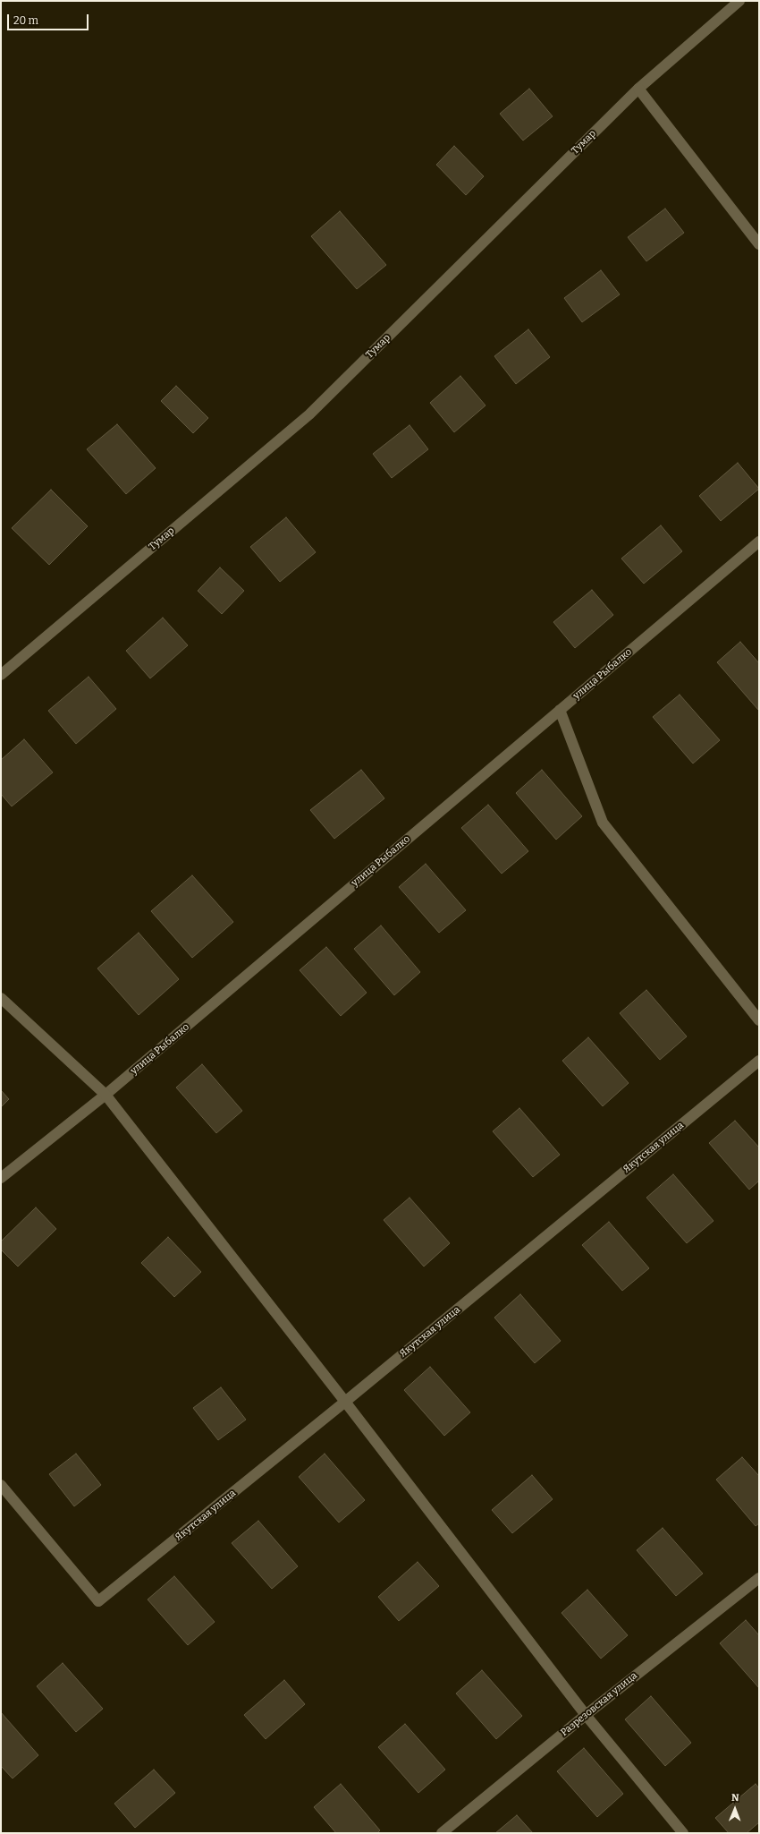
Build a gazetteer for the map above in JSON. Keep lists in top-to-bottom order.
{
  "streets": {
    "street": [
      "Тумар",
      "улица Рыбалко",
      "Якутская улица",
      "Разрезовская улица"
    ]
  },
  "scale_bar": "20 m",
  "north": "top"
}
